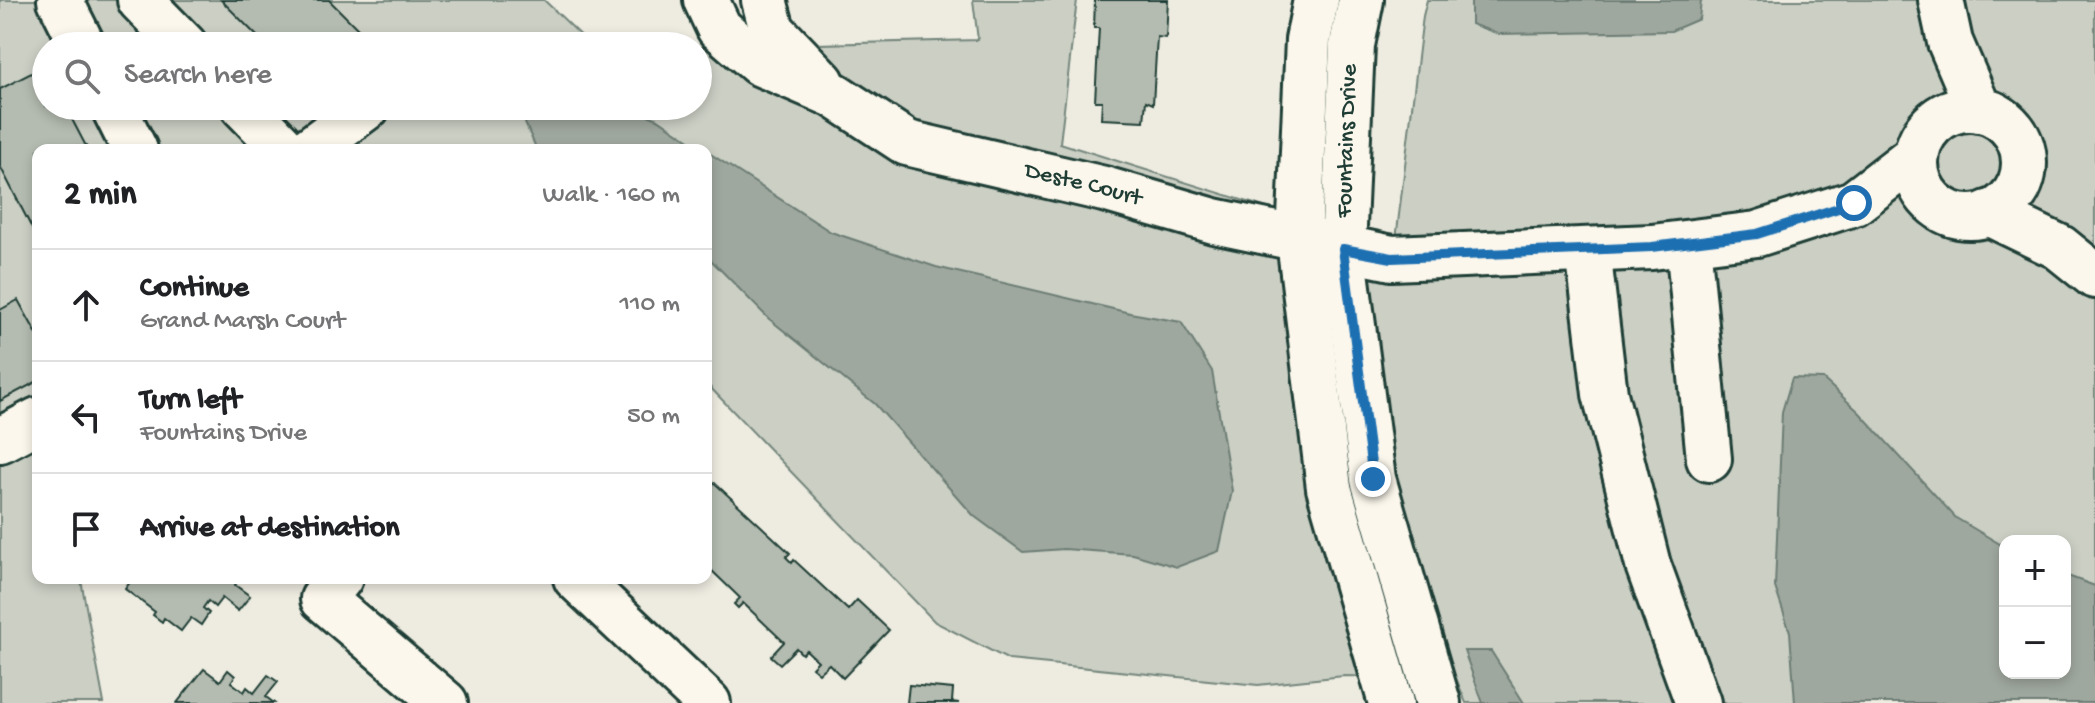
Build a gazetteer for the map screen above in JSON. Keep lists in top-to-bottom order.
{
  "streets": {
    "street": ["Fountains Drive", "Deste Court"]
  },
  "crossings": [
    ["Fountains Drive", "Deste Court"]
  ],
  "page": {
    "search": "Search here",
    "heading": ["2 min", "Walk · 160 m"],
    "list": [
      ["Continue", "Grand Marsh Court", "110 m"],
      ["Turn left", "Fountains Drive", "50 m"],
      "Arrive at destination"
    ],
    "map_buttons": ["+", "−"]
  }
}
